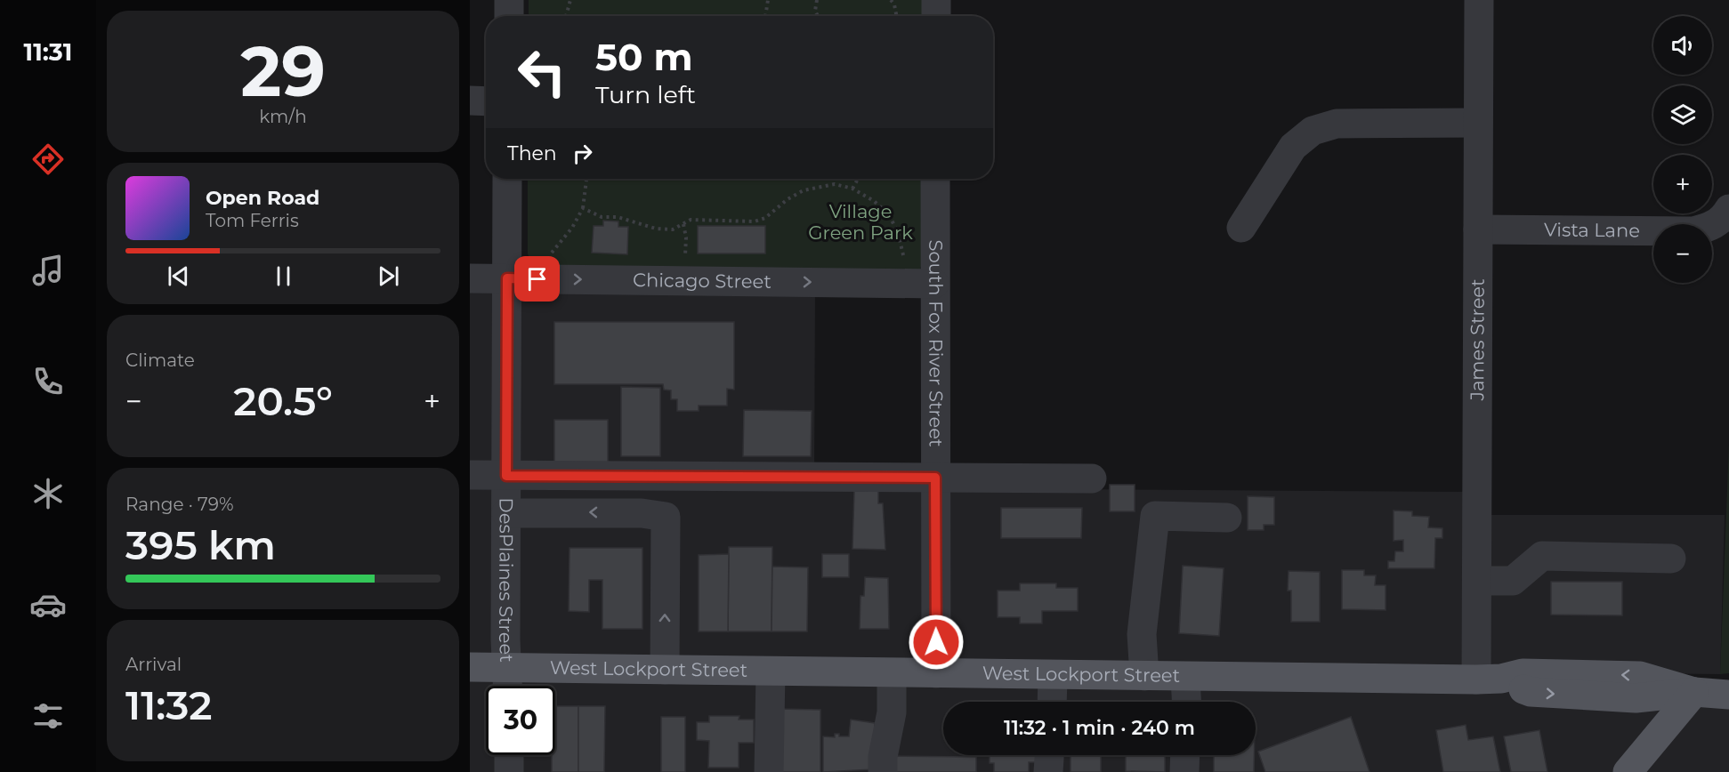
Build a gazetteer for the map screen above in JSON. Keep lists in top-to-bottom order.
{
  "streets": {
    "main road": ["West Lockport Street"],
    "street": [
      "Vista Lane",
      "Chicago Street",
      "James Street",
      "South Fox River Street",
      "DesPlaines Street"
    ]
  },
  "crossings": [
    ["Vista Lane", "James Street"],
    ["Chicago Street", "South Fox River Street"],
    ["Chicago Street", "DesPlaines Street"],
    ["James Street", "West Lockport Street"],
    ["South Fox River Street", "West Lockport Street"],
    ["DesPlaines Street", "West Lockport Street"]
  ],
  "parks": ["Village Green Park"],
  "page": {
    "tabs": "11:31",
    "tile": [
      ["29", "km/h"],
      "Climate",
      ["Range · 79%", "395 km"],
      ["Arrival", "11:32"]
    ],
    "map_buttons": ["+", "−"],
    "turn": ["50 m", "Turn left"],
    "then": "Then",
    "song": ["Open Road", "Tom Ferris"],
    "heat": ["−", "20.5°", "+"],
    "limit": "30",
    "trip": "11:32 · 1 min · 240 m"
  }
}
